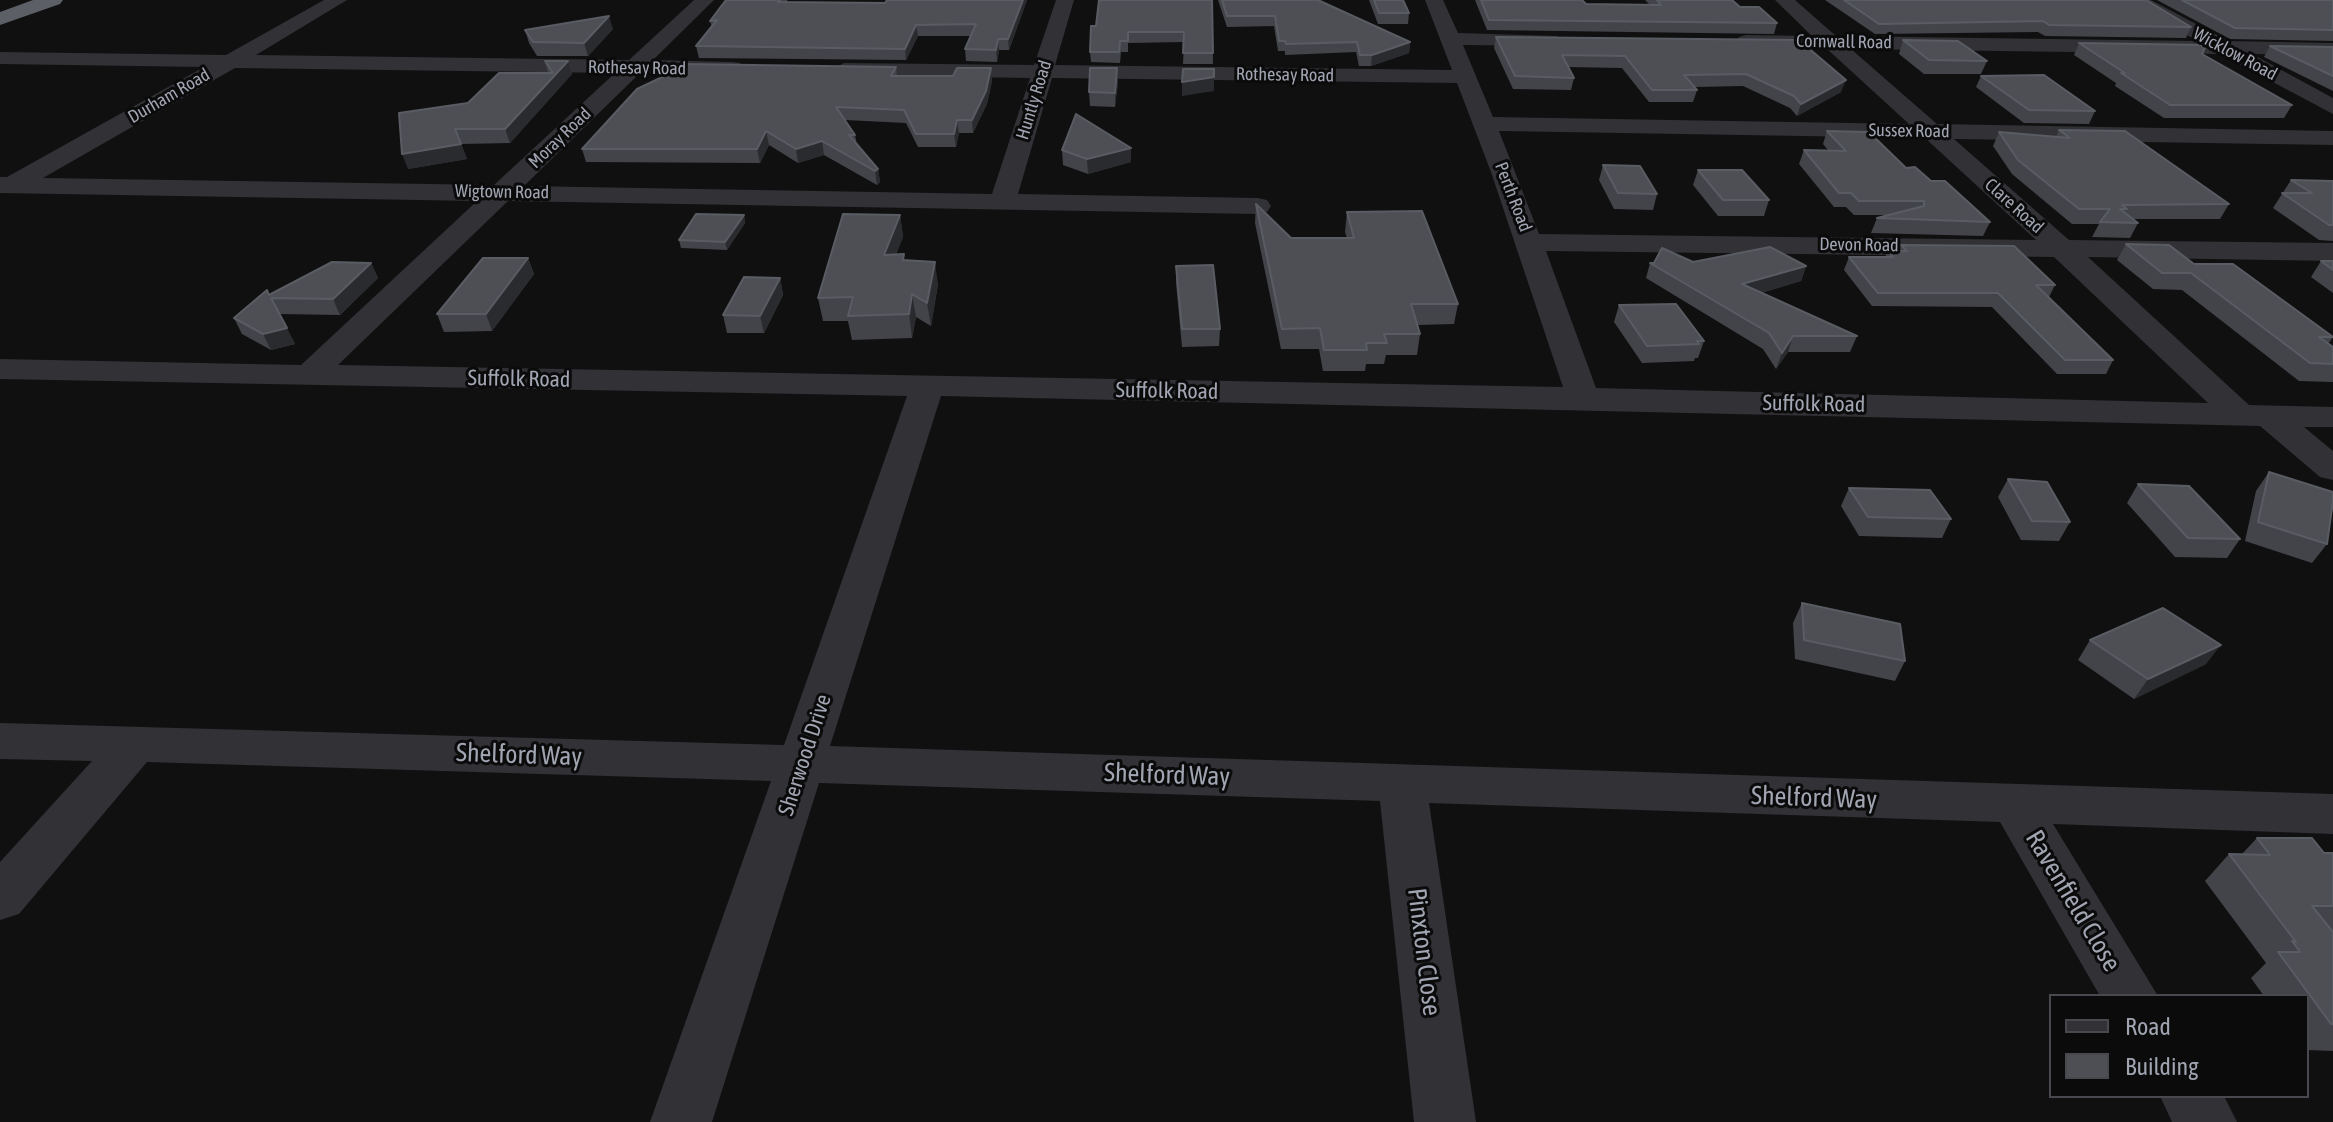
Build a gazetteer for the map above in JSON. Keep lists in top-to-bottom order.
{
  "streets": {
    "street": [
      "Cornwall Road",
      "Wicklow Road",
      "Rothesay Road",
      "Durham Road",
      "Huntly Road",
      "Sussex Road",
      "Moray Road",
      "Wigtown Road",
      "Perth Road",
      "Clare Road",
      "Devon Road",
      "Suffolk Road",
      "Shelford Way",
      "Sherwood Drive",
      "Ravenfield Close",
      "Pinxton Close"
    ]
  },
  "crossings": [
    ["Cornwall Road", "Wicklow Road"],
    ["Cornwall Road", "Clare Road"],
    ["Rothesay Road", "Durham Road"],
    ["Rothesay Road", "Huntly Road"],
    ["Rothesay Road", "Moray Road"],
    ["Rothesay Road", "Perth Road"],
    ["Durham Road", "Wigtown Road"],
    ["Huntly Road", "Wigtown Road"],
    ["Sussex Road", "Perth Road"],
    ["Sussex Road", "Clare Road"],
    ["Moray Road", "Wigtown Road"],
    ["Moray Road", "Suffolk Road"],
    ["Perth Road", "Devon Road"],
    ["Perth Road", "Suffolk Road"],
    ["Clare Road", "Devon Road"],
    ["Clare Road", "Suffolk Road"],
    ["Suffolk Road", "Sherwood Drive"],
    ["Shelford Way", "Sherwood Drive"],
    ["Shelford Way", "Ravenfield Close"],
    ["Shelford Way", "Pinxton Close"]
  ],
  "legend": ["Road", "Building"]
}
